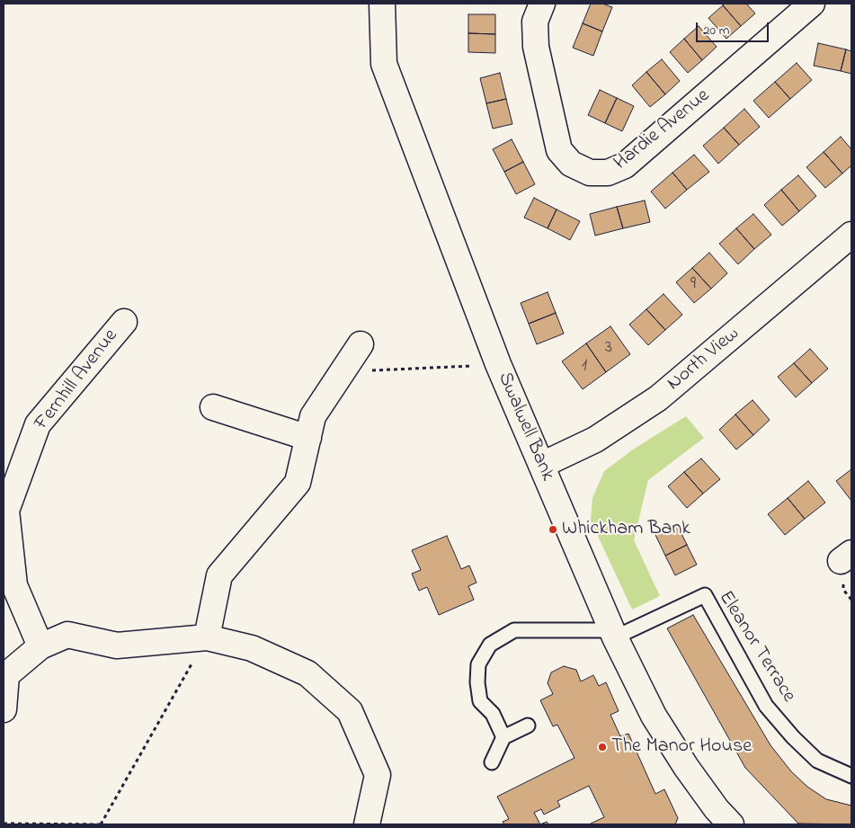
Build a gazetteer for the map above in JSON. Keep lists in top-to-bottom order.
{
  "streets": {
    "street": [
      "Hardie Avenue",
      "North View",
      "Fernhill Avenue",
      "Swalwell Bank"
    ],
    "lane": ["Eleanor Terrace"]
  },
  "crossings": [
    ["North View", "Swalwell Bank"],
    ["Swalwell Bank", "Eleanor Terrace"]
  ],
  "places": ["Whickham Bank", "The Manor House"],
  "house_numbers": ["9", "3", "1"],
  "scale_bar": "20 m"
}
